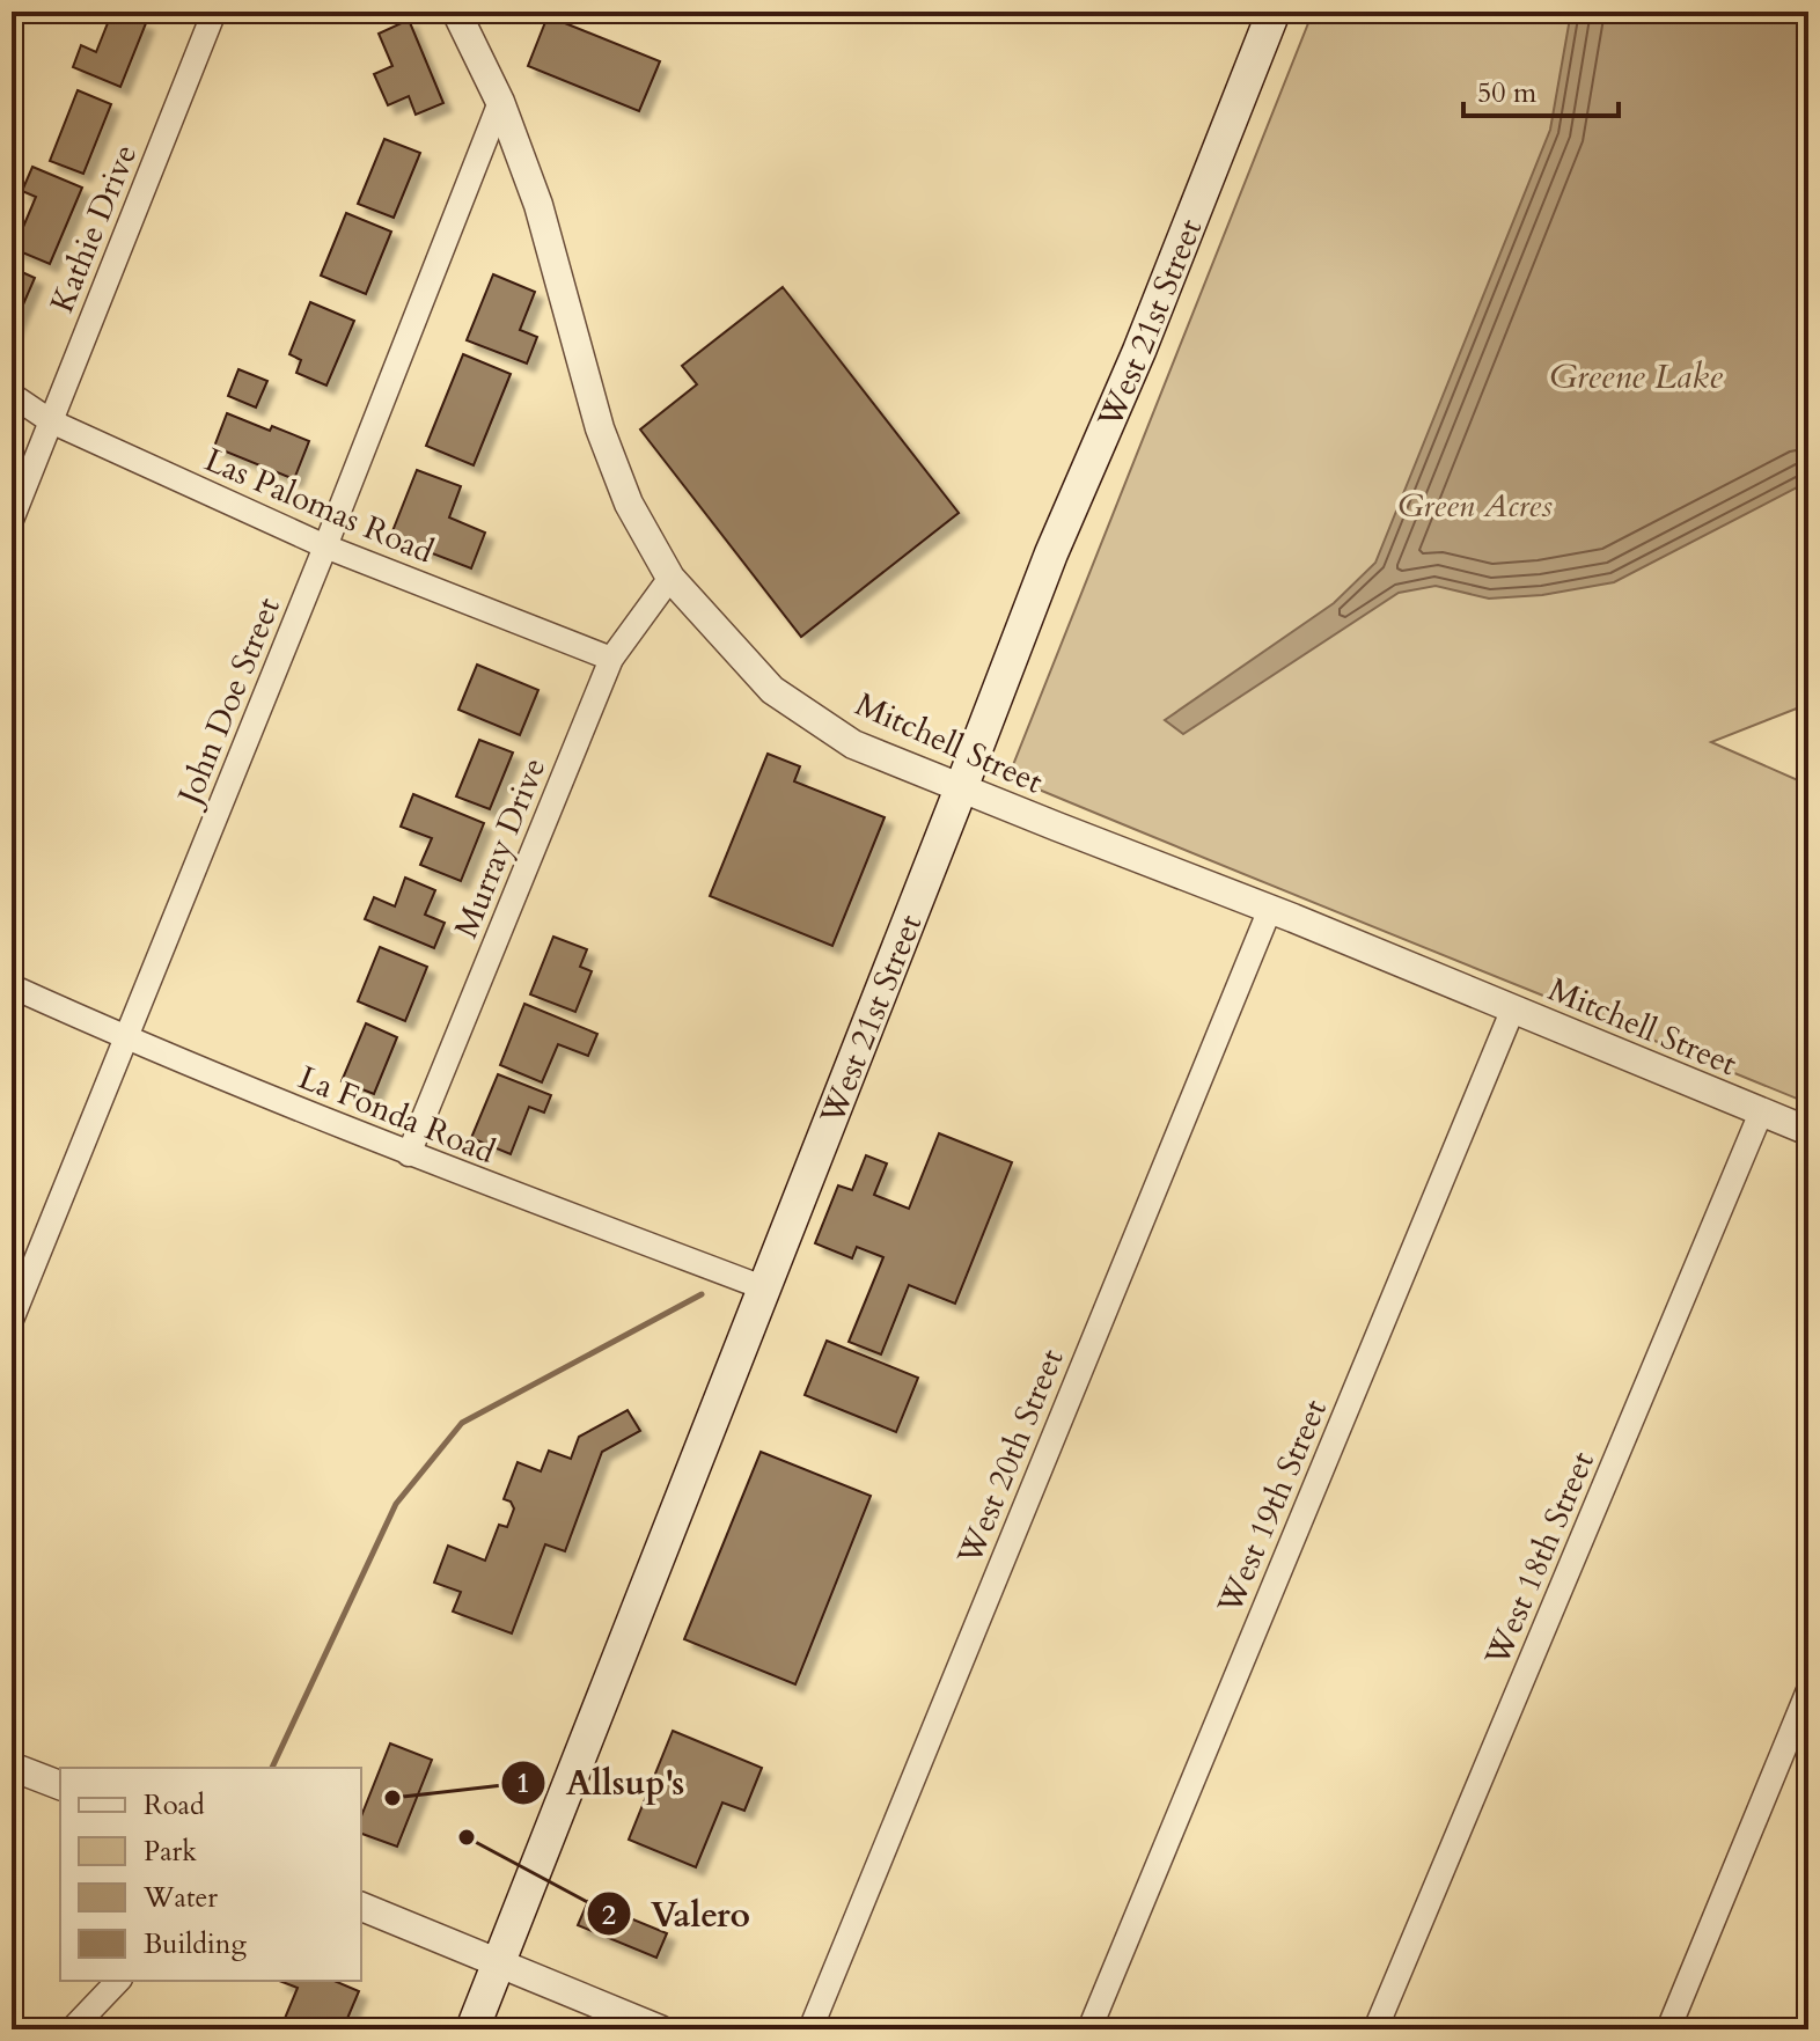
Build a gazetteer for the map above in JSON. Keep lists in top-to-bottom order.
{
  "streets": {
    "main road": ["West 21st Street"],
    "street": [
      "Kathie Drive",
      "Las Palomas Road",
      "John Doe Street",
      "Mitchell Street",
      "Murray Drive",
      "La Fonda Road",
      "West 20th Street",
      "West 19th Street",
      "West 18th Street"
    ]
  },
  "crossings": [
    ["Kathie Drive", "Las Palomas Road"],
    ["West 21st Street", "Mitchell Street"],
    ["West 21st Street", "La Fonda Road"],
    ["Las Palomas Road", "John Doe Street"],
    ["Las Palomas Road", "Murray Drive"],
    ["John Doe Street", "Mitchell Street"],
    ["John Doe Street", "La Fonda Road"],
    ["Mitchell Street", "Murray Drive"],
    ["Mitchell Street", "West 20th Street"],
    ["Mitchell Street", "West 19th Street"],
    ["Mitchell Street", "West 18th Street"],
    ["Murray Drive", "La Fonda Road"]
  ],
  "water": ["Greene Lake"],
  "parks": ["Green Acres"],
  "places": ["Allsup's", "Valero"],
  "legend": [
    "Road",
    "Park",
    "Water",
    "Building"
  ],
  "scale_bar": "50 m"
}
